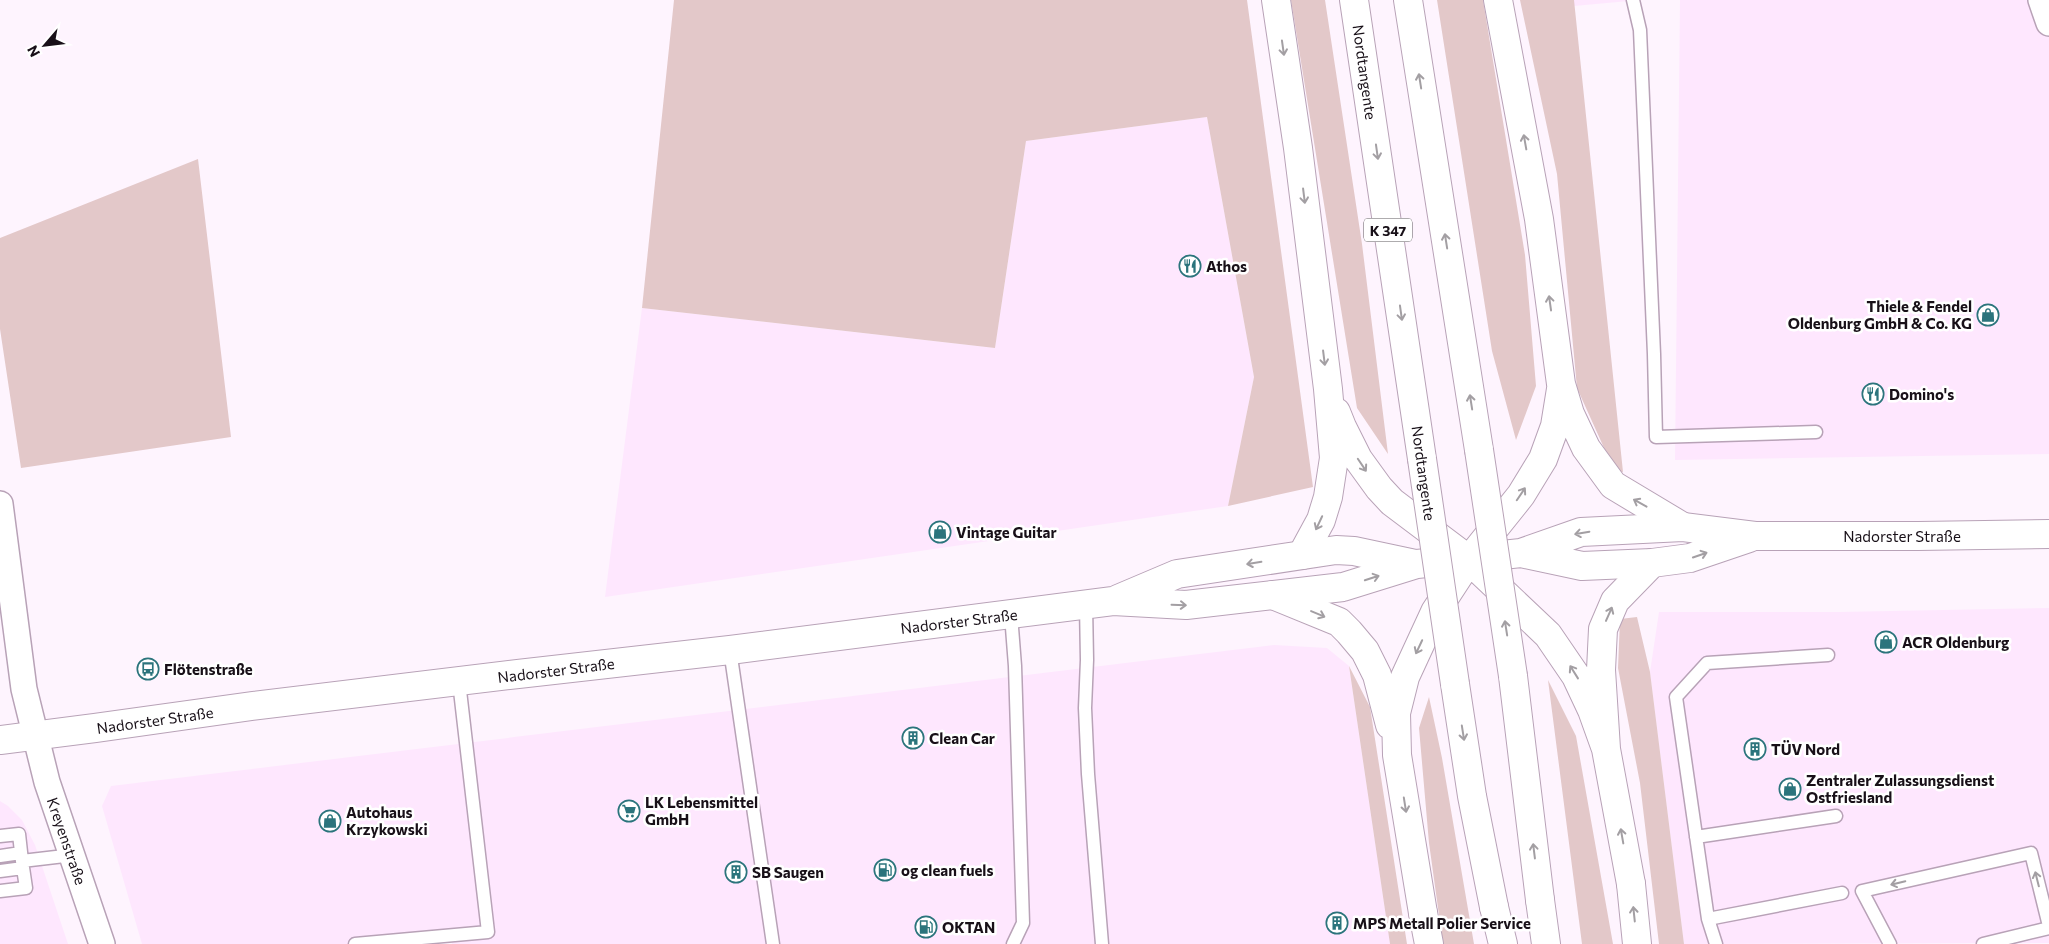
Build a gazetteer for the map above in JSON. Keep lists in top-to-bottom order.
{
  "streets": {
    "main road": ["Nordtangente", "K 347", "Nadorster Straße"],
    "street": ["Kreyenstraße"]
  },
  "crossings": [
    ["Nadorster Straße", "Kreyenstraße"]
  ],
  "places": {
    "restaurant": ["Athos", "Domino's"],
    "shop": [
      "Thiele & Fendel Oldenburg GmbH & Co. KG",
      "Vintage Guitar",
      "ACR Oldenburg",
      "Zentraler Zulassungsdienst Ostfriesland",
      "Autohaus Krzykowski"
    ],
    "bus stop": ["Flötenstraße"],
    "building": [
      "Clean Car",
      "TÜV Nord",
      "SB Saugen",
      "MPS Metall Polier Service"
    ],
    "supermarket": ["LK Lebensmittel GmbH"],
    "fuel station": ["og clean fuels", "OKTAN"]
  },
  "north": "bottom left"
}
